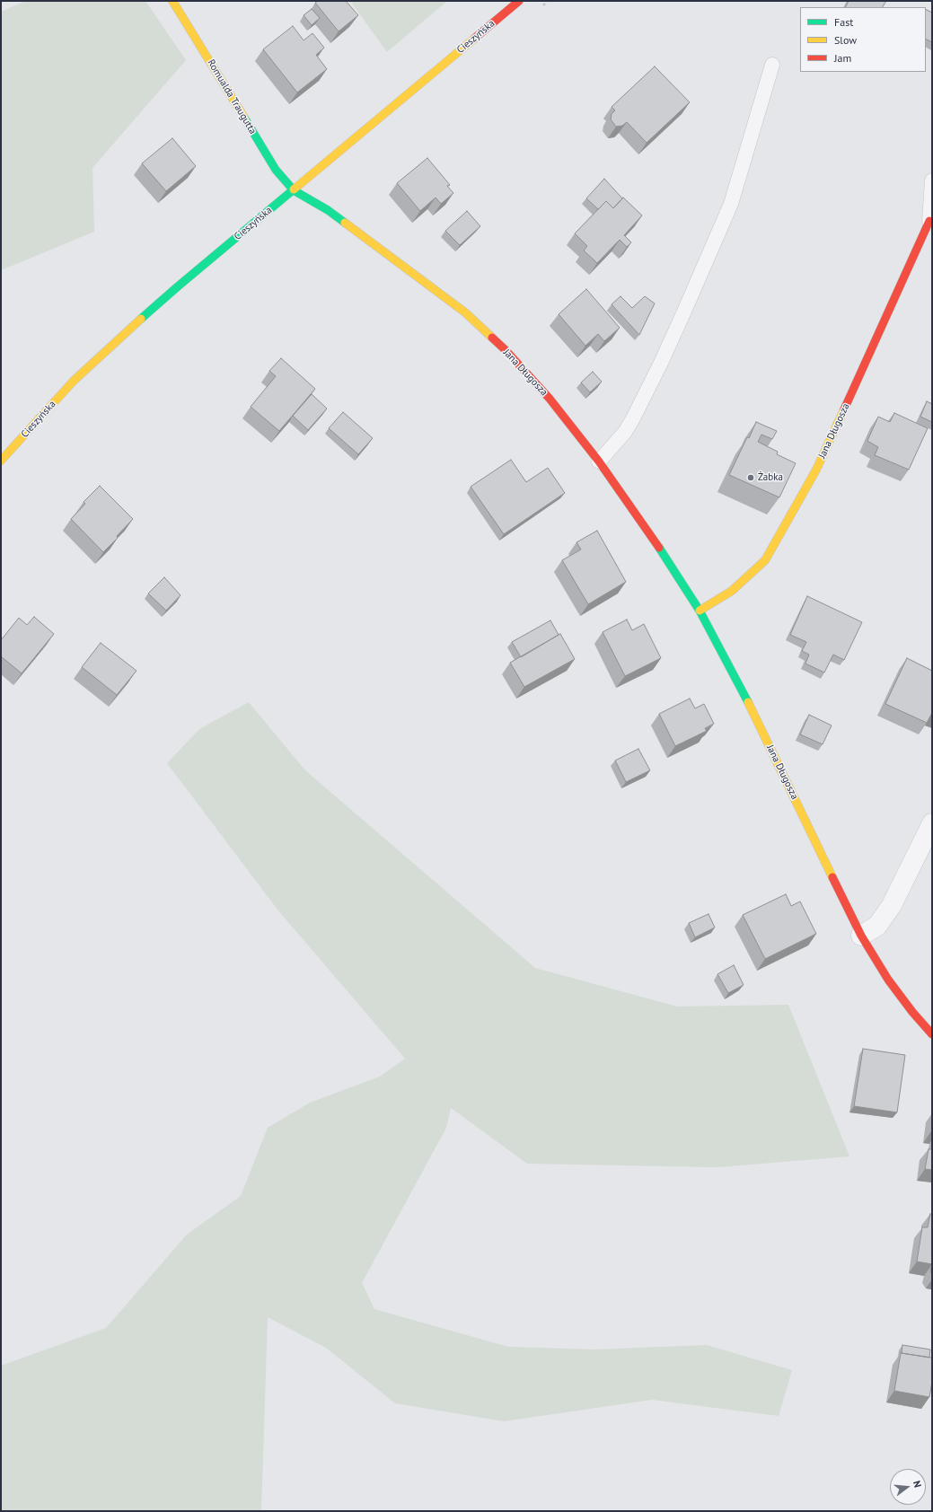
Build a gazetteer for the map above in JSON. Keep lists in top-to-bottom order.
{
  "streets": {
    "street": ["Cieszyńska", "Romualda Traugutta", "Jana Długosza"]
  },
  "crossings": [
    ["Cieszyńska", "Romualda Traugutta"],
    ["Cieszyńska", "Jana Długosza"],
    ["Romualda Traugutta", "Jana Długosza"]
  ],
  "places": ["Żabka"],
  "legend": ["Fast", "Slow", "Jam"],
  "north": "right"
}
